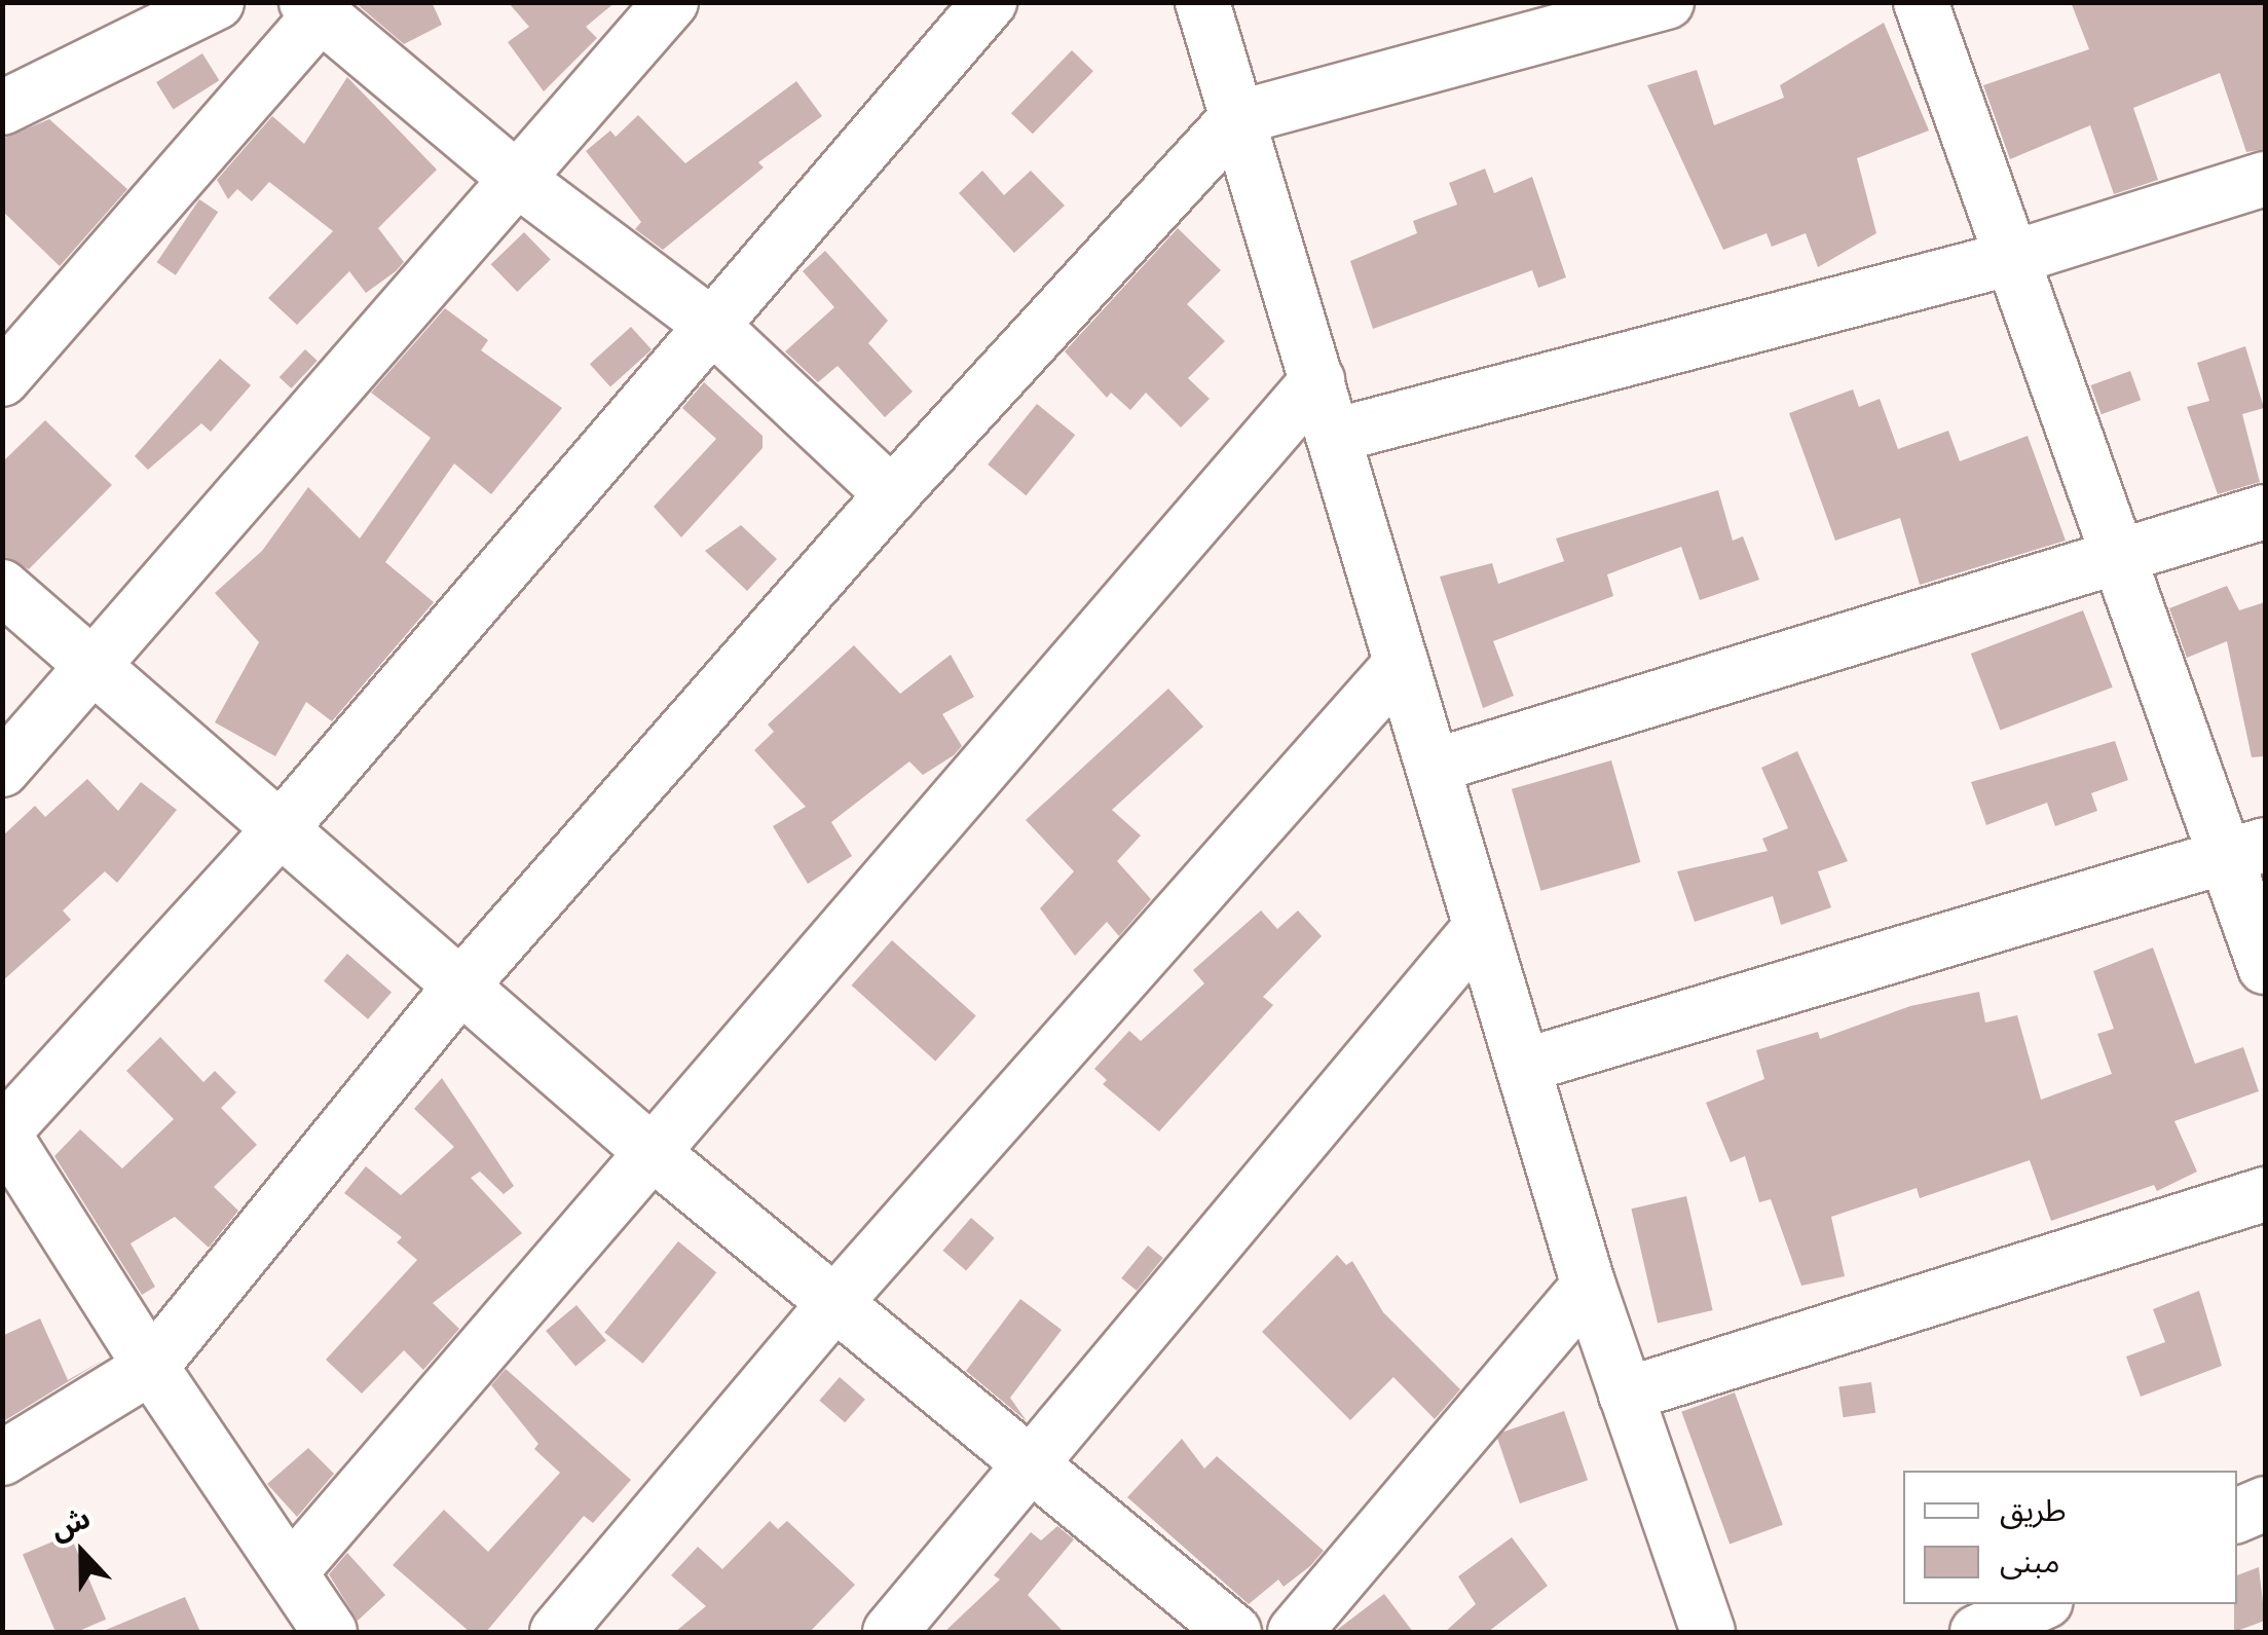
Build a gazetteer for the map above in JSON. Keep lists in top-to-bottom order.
{
  "legend": ["طريق", "مبنى"],
  "north": "top"
}
